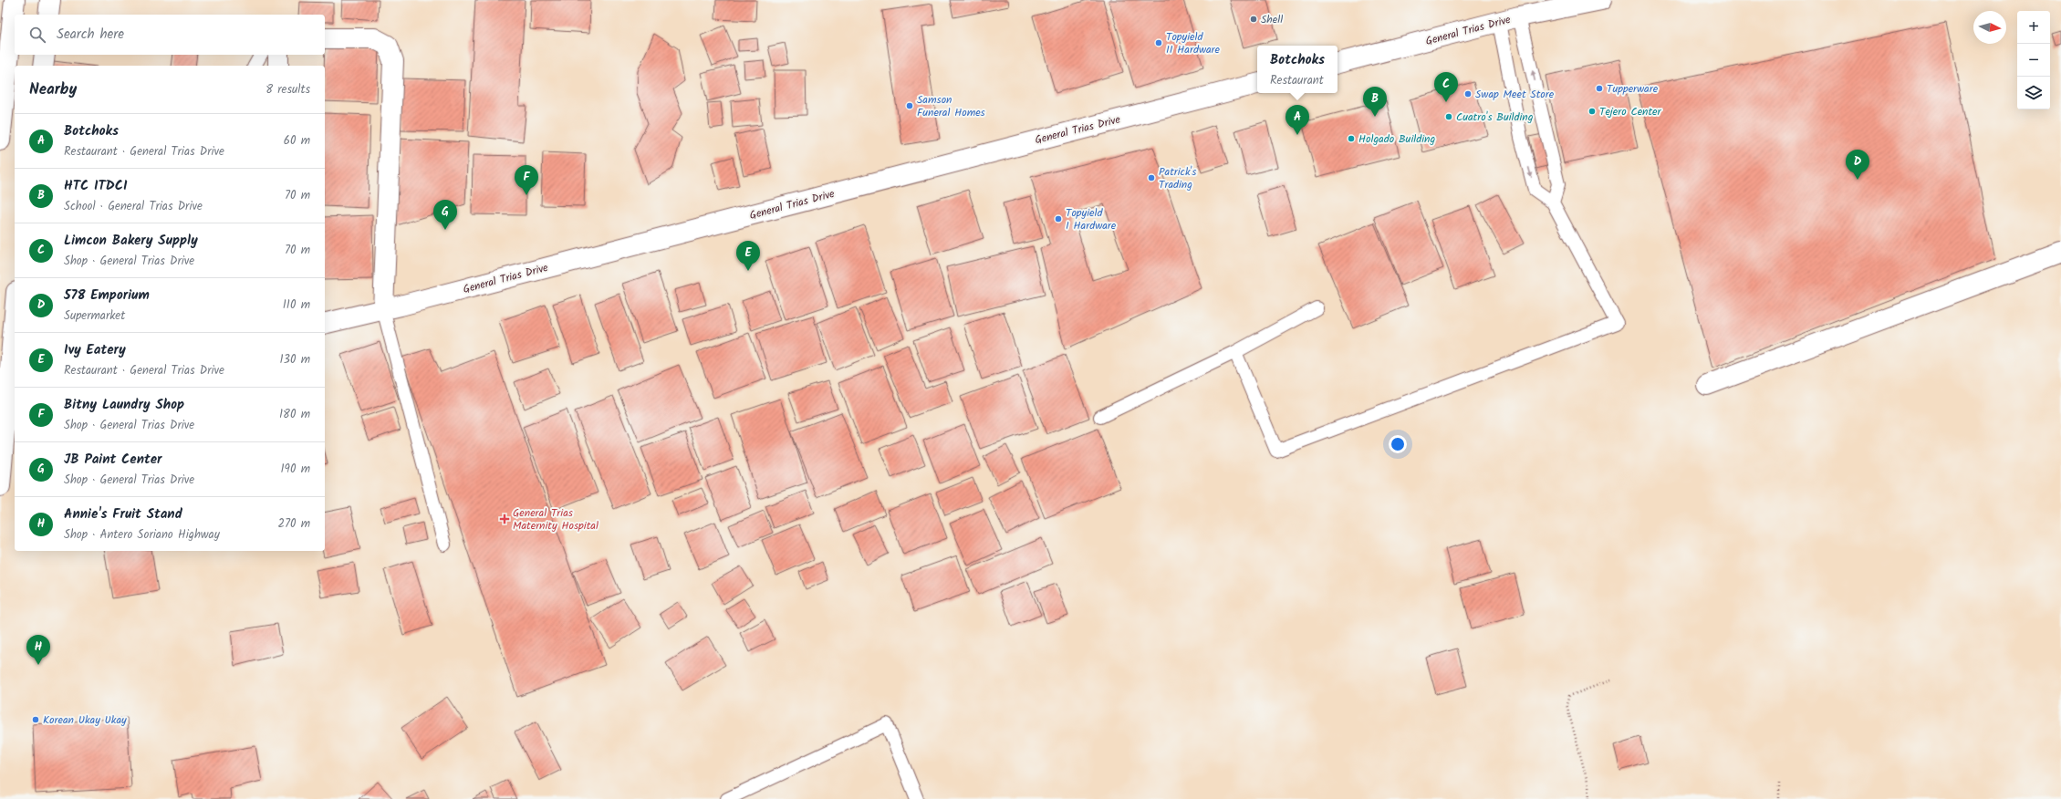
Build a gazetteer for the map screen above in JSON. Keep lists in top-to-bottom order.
{
  "streets": {
    "main road": ["General Trias Drive"]
  },
  "places": {
    "other": [
      "Shell",
      "Topyield II Hardware",
      "Tupperware",
      "Swap Meet Store",
      "Samson Funeral Homes",
      "Tejero Center",
      "Cuatro's Building",
      "Holgado Building",
      "Patrick's Trading",
      "Topyield I Hardware",
      "Korean Ukay Ukay"
    ],
    "health": ["General Trias Maternity Hospital"]
  },
  "north": "right",
  "page": {
    "map_buttons": ["+", "−"],
    "search": "Search here",
    "popup": ["Botchoks", "Restaurant"],
    "heading": ["Nearby", "8 results"],
    "pins": [
      "C",
      "B",
      "A",
      "D",
      "F",
      "G",
      "E",
      "H"
    ],
    "list": [
      {
        "mark": "A",
        "name": "Botchoks",
        "note": "Restaurant · General Trias Drive",
        "value": "60 m"
      },
      {
        "mark": "B",
        "name": "HTC ITDCI",
        "note": "School · General Trias Drive",
        "value": "70 m"
      },
      {
        "mark": "C",
        "name": "Limcon Bakery Supply",
        "note": "Shop · General Trias Drive",
        "value": "70 m"
      },
      {
        "mark": "D",
        "name": "578 Emporium",
        "note": "Supermarket",
        "value": "110 m"
      },
      {
        "mark": "E",
        "name": "Ivy Eatery",
        "note": "Restaurant · General Trias Drive",
        "value": "130 m"
      },
      {
        "mark": "F",
        "name": "Bitny Laundry Shop",
        "note": "Shop · General Trias Drive",
        "value": "180 m"
      },
      {
        "mark": "G",
        "name": "JB Paint Center",
        "note": "Shop · General Trias Drive",
        "value": "190 m"
      },
      {
        "mark": "H",
        "name": "Annie's Fruit Stand",
        "note": "Shop · Antero Soriano Highway",
        "value": "270 m"
      }
    ]
  }
}
